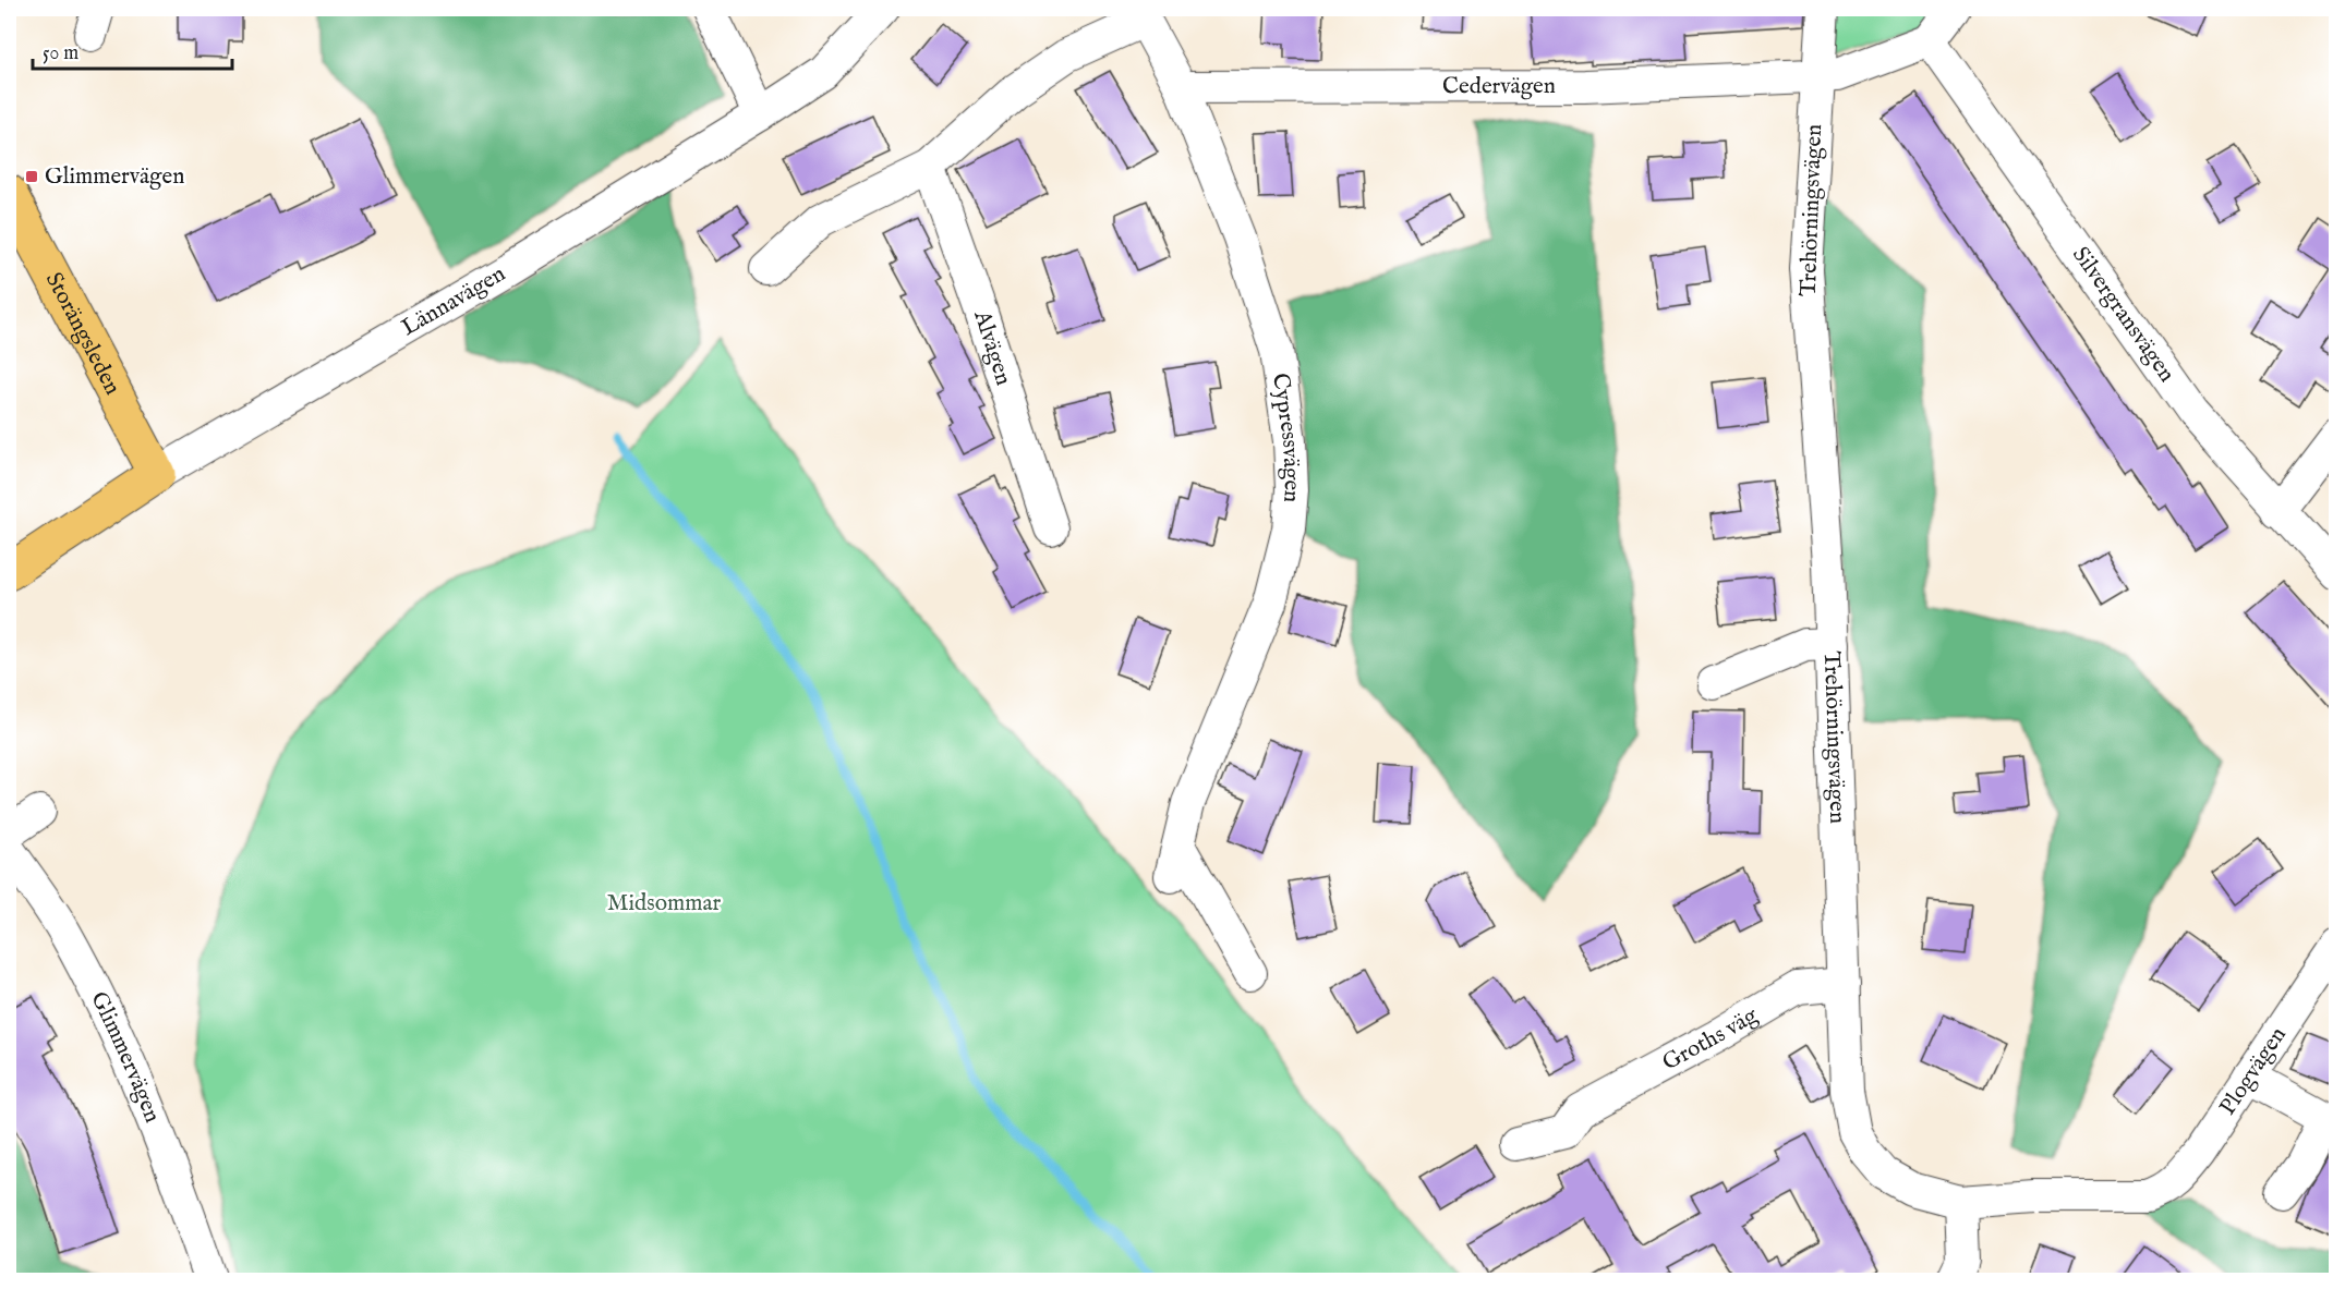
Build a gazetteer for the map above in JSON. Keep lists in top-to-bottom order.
{
  "streets": {
    "main road": ["Lännavägen", "Storängsleden"],
    "street": [
      "Cedervägen",
      "Trehörningsvägen",
      "Silvergransvägen",
      "Alvägen",
      "Cypressvägen",
      "Groths väg",
      "Glimmervägen",
      "Plogvägen"
    ]
  },
  "crossings": [
    ["Cedervägen", "Trehörningsvägen"],
    ["Cedervägen", "Cypressvägen"],
    ["Trehörningsvägen", "Groths väg"],
    ["Trehörningsvägen", "Plogvägen"],
    ["Lännavägen", "Storängsleden"]
  ],
  "parks": ["Midsommar"],
  "places": {
    "transit": ["Glimmervägen"]
  },
  "scale_bar": "50 m"
}
